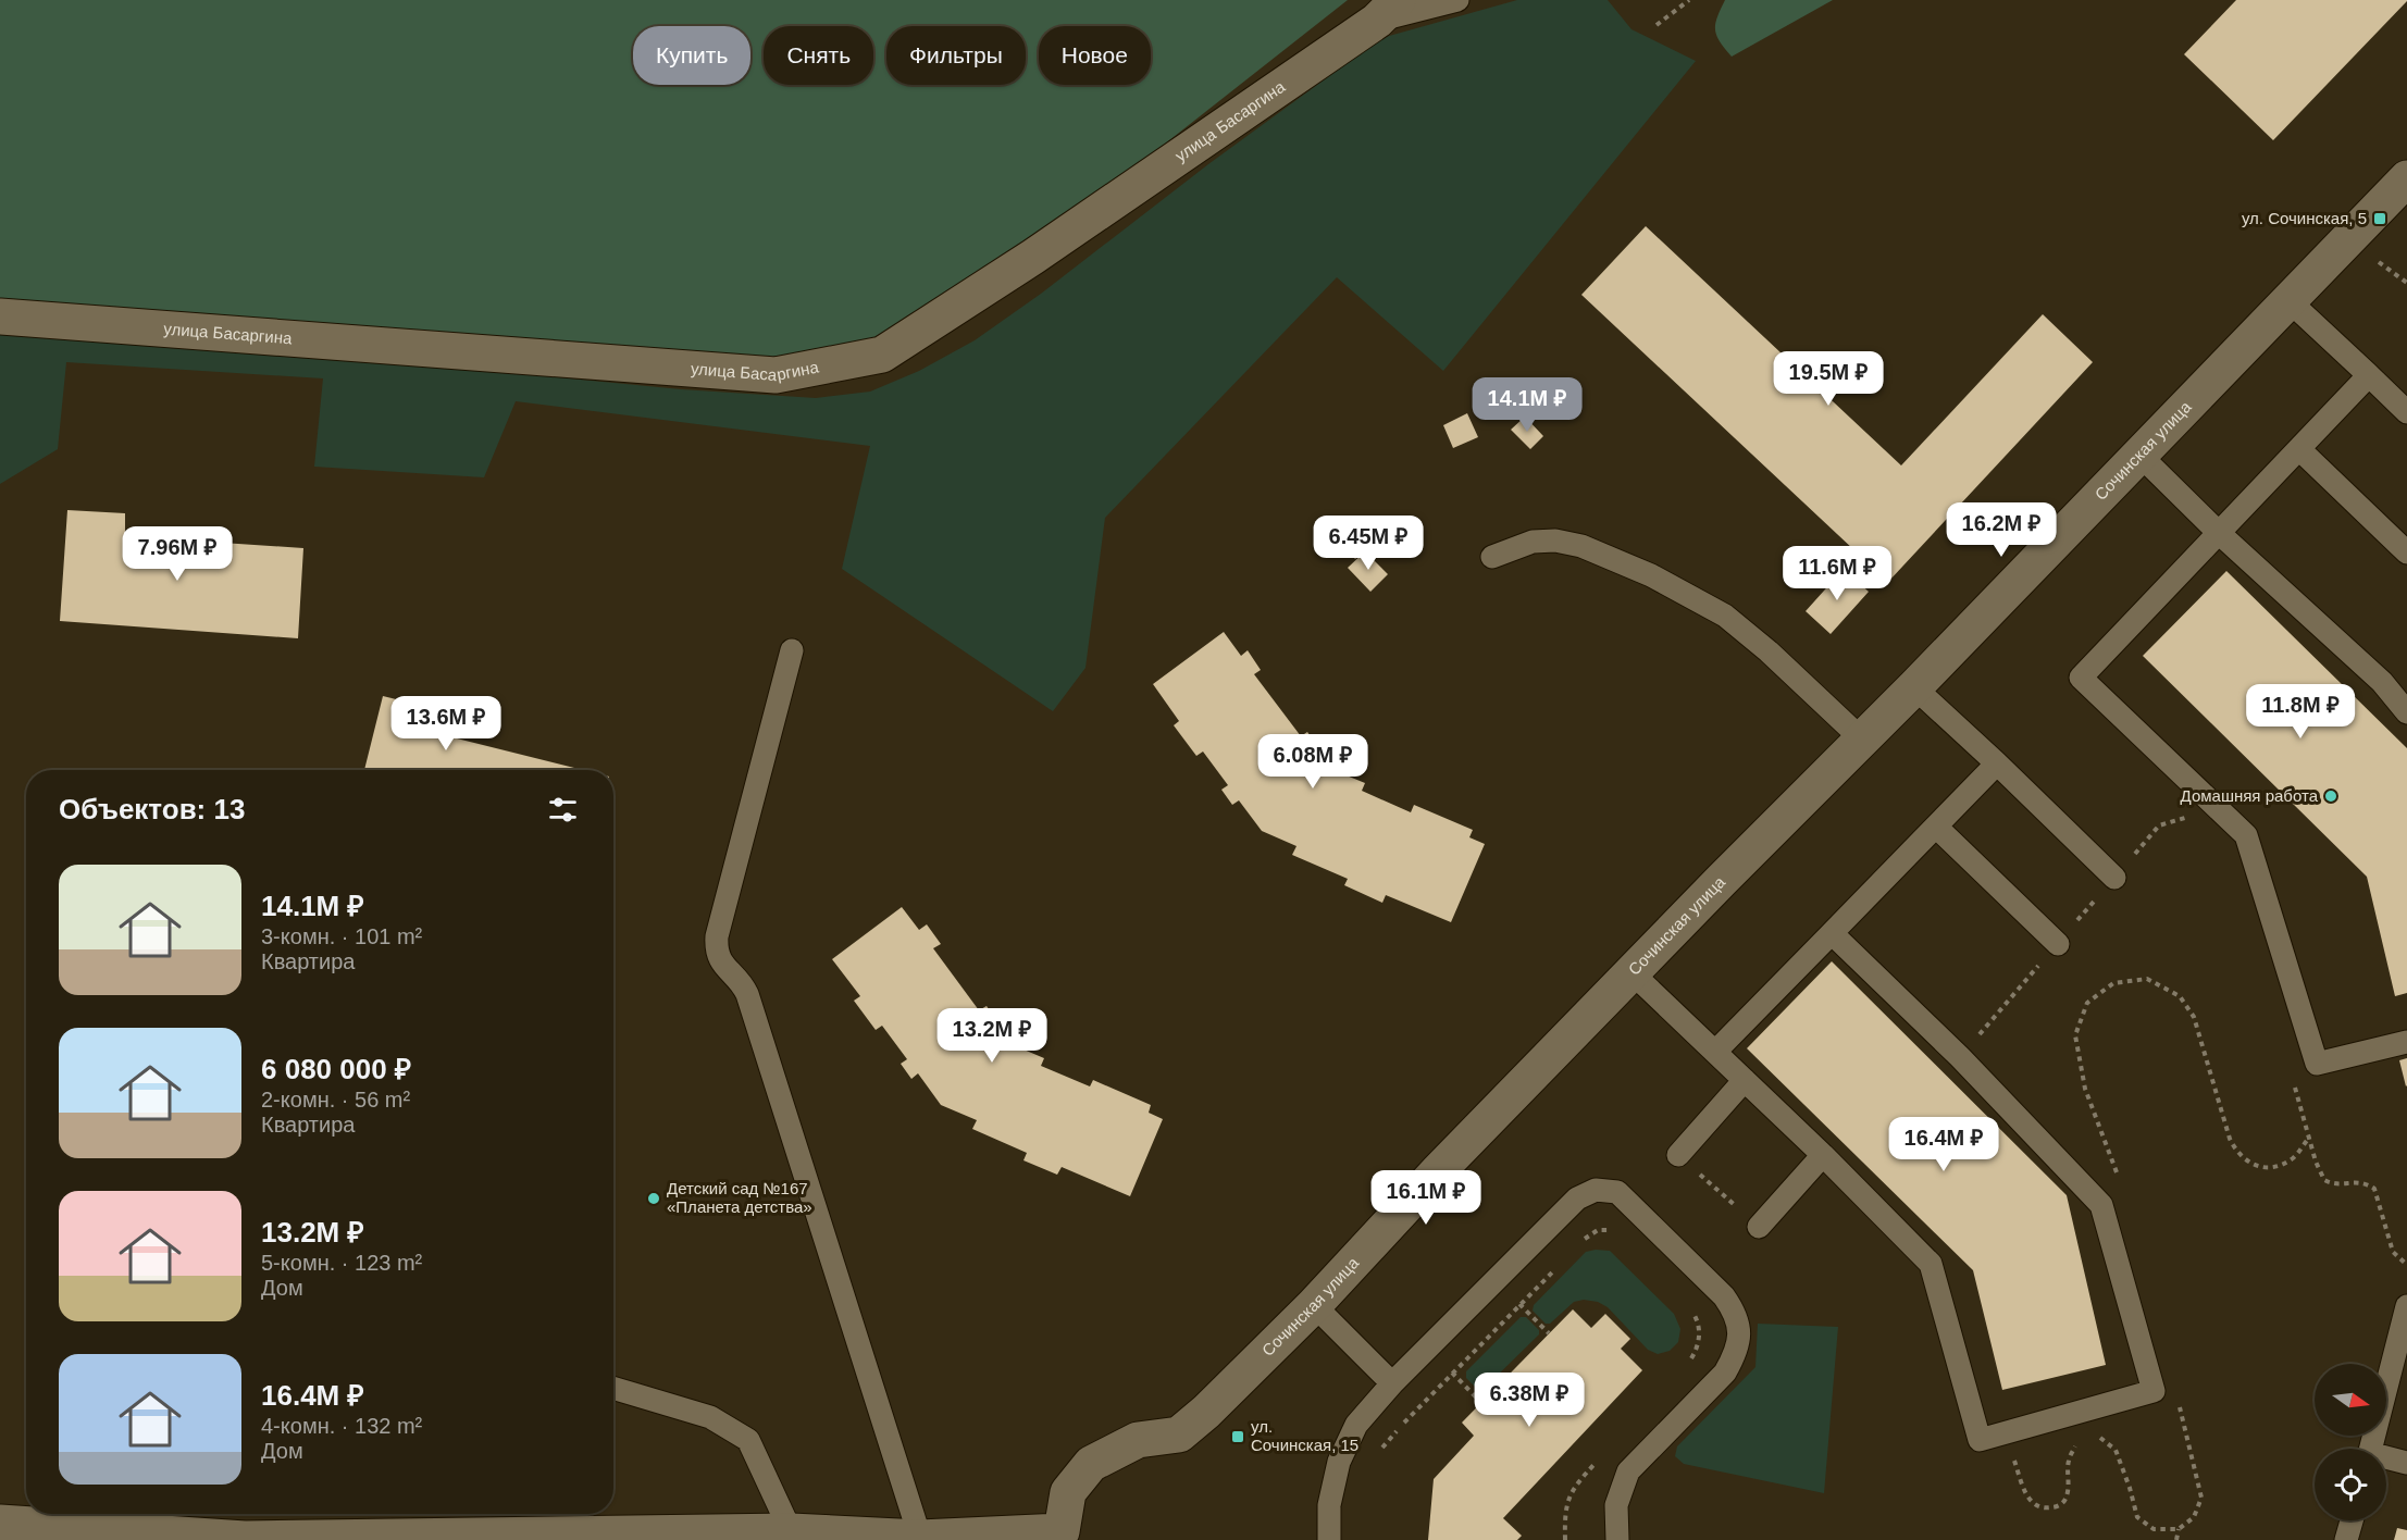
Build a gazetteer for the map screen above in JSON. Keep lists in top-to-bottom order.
{
  "streets": {
    "street": ["улица Басаргина", "Сочинская улица"]
  },
  "places": {
    "transit": ["ул. Сочинская, 5", "ул. Сочинская, 15"],
    "other": ["Домашняя работа", "Детский сад №167 «Планета детства»"]
  },
  "north": "right",
  "page": {
    "chip": [
      "Купить",
      "Снять",
      "Фильтры",
      "Новое"
    ],
    "price": [
      "19.5M ₽",
      "14.1M ₽",
      "16.2M ₽",
      "6.45M ₽",
      "7.96M ₽",
      "11.6M ₽",
      "11.8M ₽",
      "13.6M ₽",
      "6.08M ₽",
      "13.2M ₽",
      "16.4M ₽",
      "16.1M ₽",
      "6.38M ₽"
    ],
    "heading": "Объектов: 13",
    "list": [
      {
        "name": "14.1M ₽",
        "note": "3-комн. · 101 m² · Квартира"
      },
      {
        "name": "6 080 000 ₽",
        "note": "2-комн. · 56 m² · Квартира"
      },
      {
        "name": "13.2M ₽",
        "note": "5-комн. · 123 m² · Дом"
      },
      {
        "name": "16.4M ₽",
        "note": "4-комн. · 132 m² · Дом"
      }
    ]
  }
}
